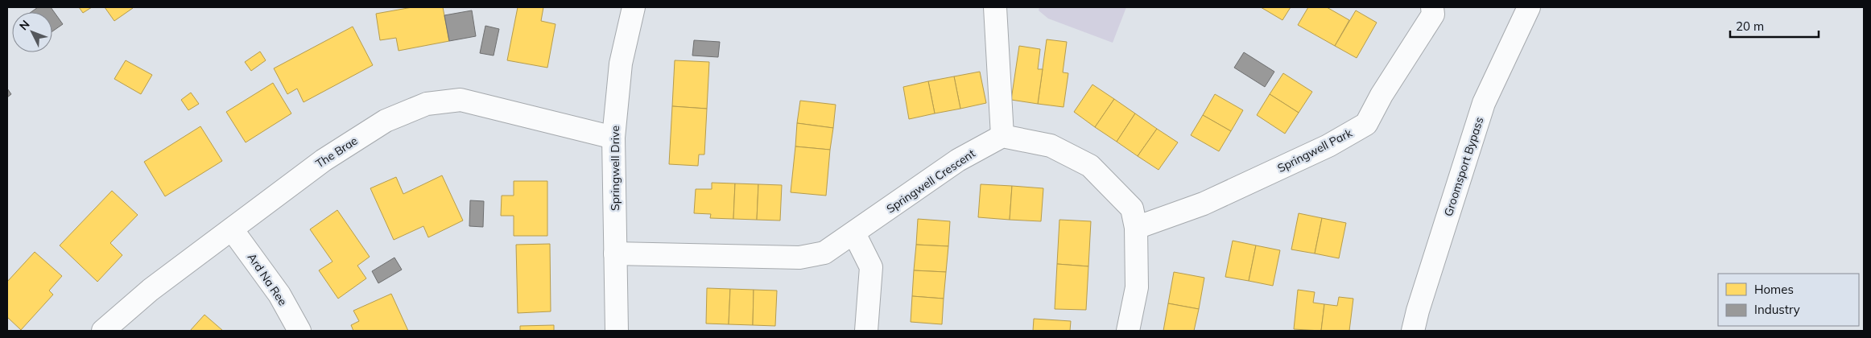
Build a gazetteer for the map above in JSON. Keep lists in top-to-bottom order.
{
  "streets": {
    "street": [
      "Springwell Park",
      "The Brae",
      "Groomsport Bypass",
      "Springwell Drive",
      "Springwell Crescent",
      "Ard Na Ree"
    ]
  },
  "crossings": [
    ["The Brae", "Springwell Drive"],
    ["The Brae", "Ard Na Ree"],
    ["Springwell Drive", "Springwell Crescent"]
  ],
  "legend": ["Homes", "Industry"],
  "scale_bar": "20 m",
  "north": "top left"
}
